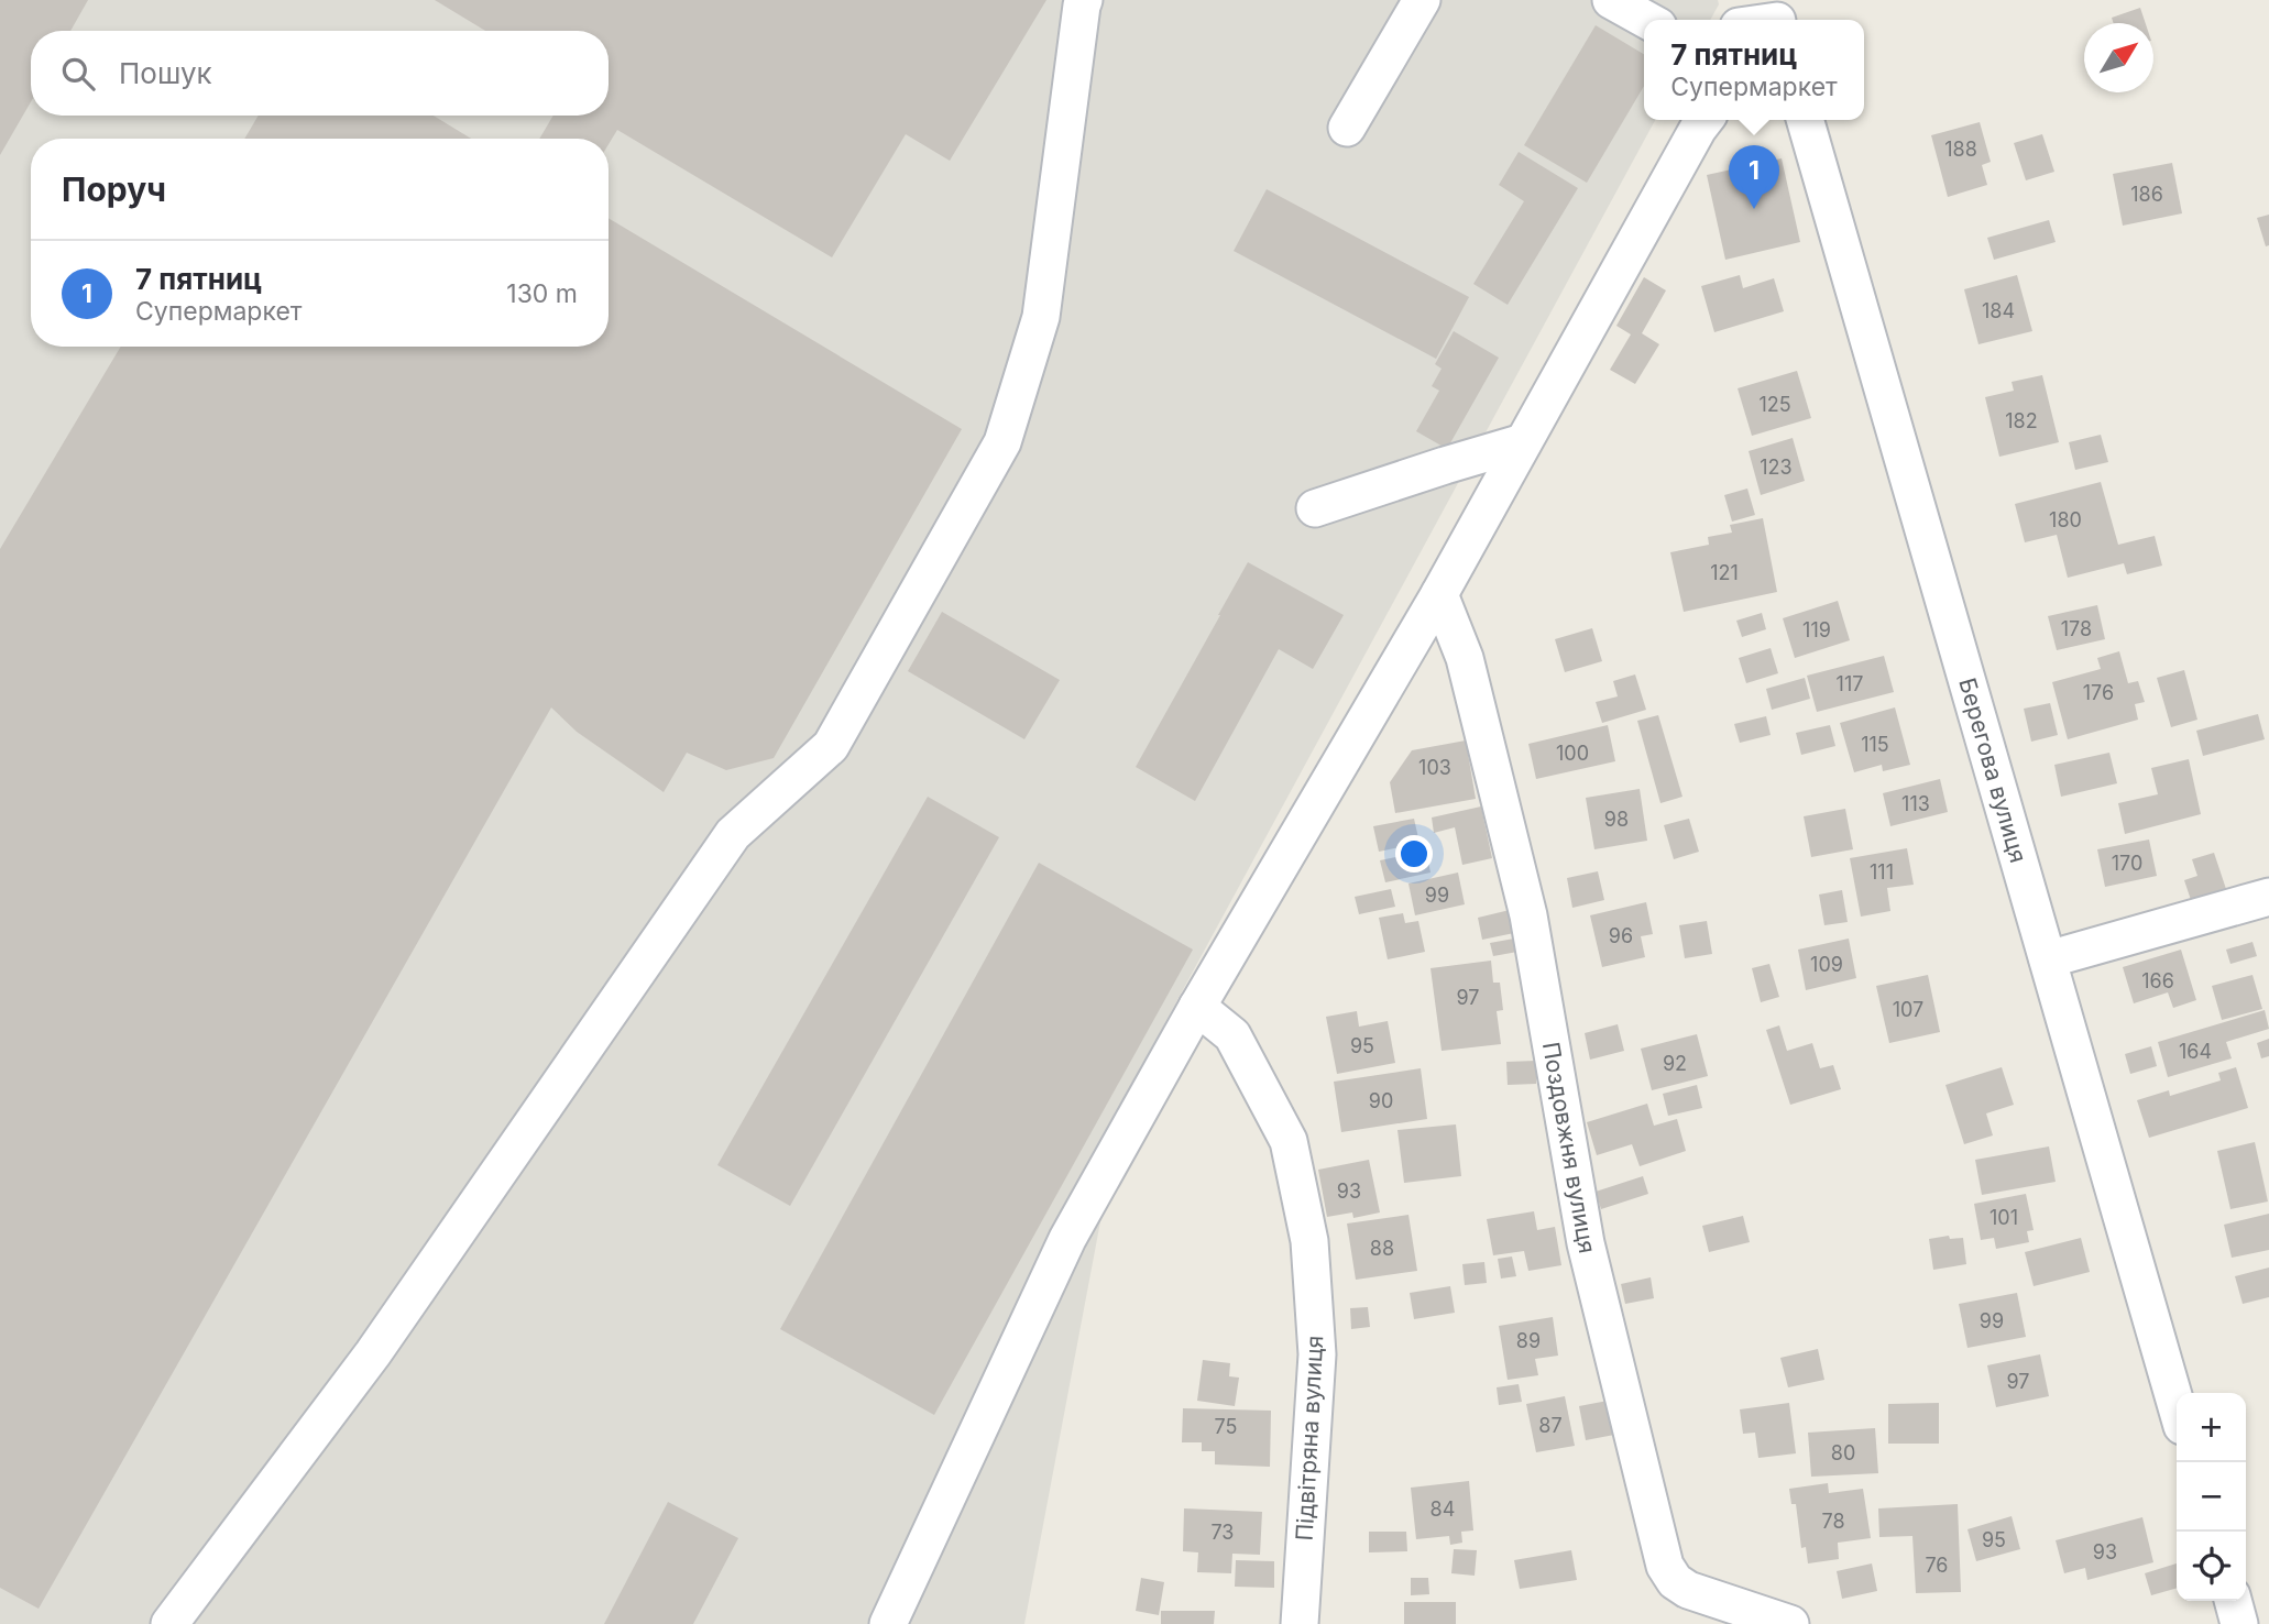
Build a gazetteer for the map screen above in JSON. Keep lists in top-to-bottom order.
{
  "streets": {
    "street": ["Берегова вулиця", "Поздовжня вулиця", "Підвітряна вулиця"]
  },
  "house_numbers": [
    "188",
    "186",
    "184",
    "125",
    "182",
    "123",
    "180",
    "121",
    "178",
    "119",
    "117",
    "176",
    "115",
    "100",
    "103",
    "113",
    "98",
    "170",
    "111",
    "99",
    "96",
    "109",
    "166",
    "97",
    "107",
    "95",
    "164",
    "92",
    "90",
    "93",
    "101",
    "88",
    "99",
    "89",
    "97",
    "87",
    "75",
    "80",
    "84",
    "78",
    "73",
    "95",
    "93",
    "76"
  ],
  "north": "top right",
  "page": {
    "popup": ["7 пятниц", "Супермаркет"],
    "search": "Пошук",
    "heading": "Поруч",
    "pins": "1",
    "list": [
      {
        "mark": "1",
        "name": "7 пятниц",
        "note": "Супермаркет",
        "value": "130 m"
      }
    ],
    "map_buttons": ["+", "−"]
  }
}
